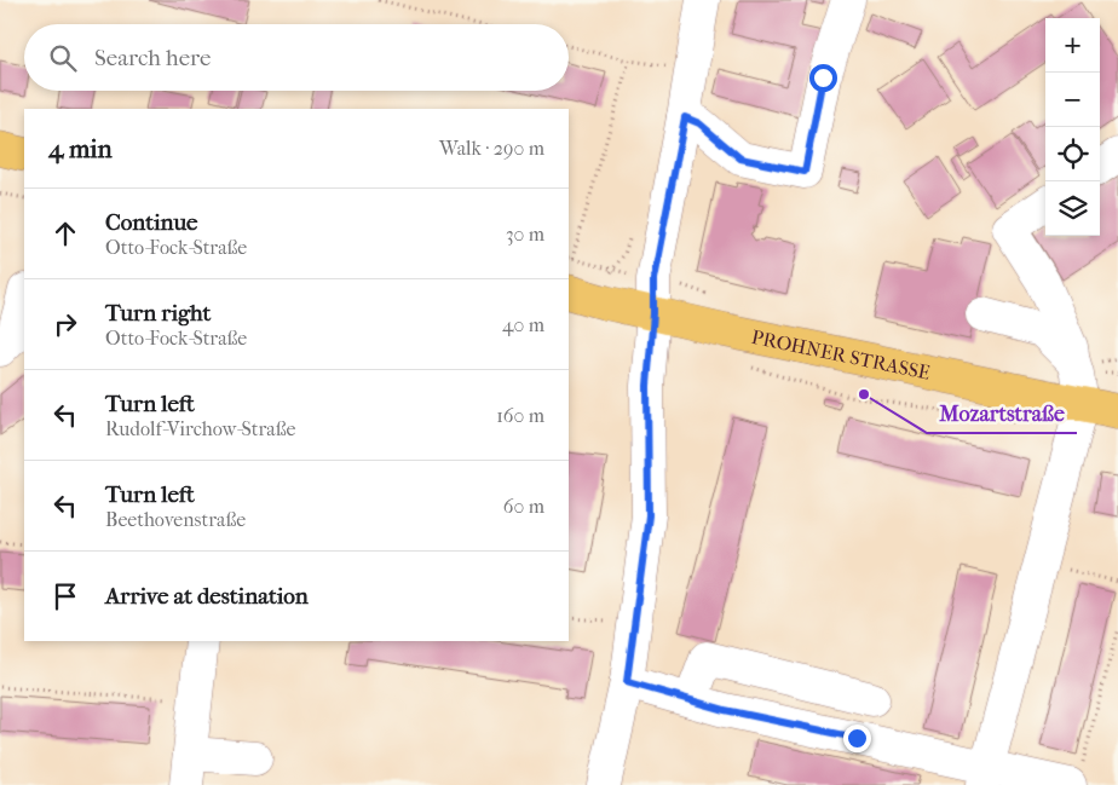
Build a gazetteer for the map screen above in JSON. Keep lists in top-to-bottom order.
{
  "streets": {
    "main road": ["PROHNER STRASSE"]
  },
  "places": ["Mozartstraße"],
  "page": {
    "map_buttons": ["+", "−"],
    "search": "Search here",
    "heading": ["4 min", "Walk · 290 m"],
    "list": [
      ["Continue", "Otto-Fock-Straße", "30 m"],
      ["Turn right", "Otto-Fock-Straße", "40 m"],
      ["Turn left", "Rudolf-Virchow-Straße", "160 m"],
      ["Turn left", "Beethovenstraße", "60 m"],
      "Arrive at destination"
    ]
  }
}
